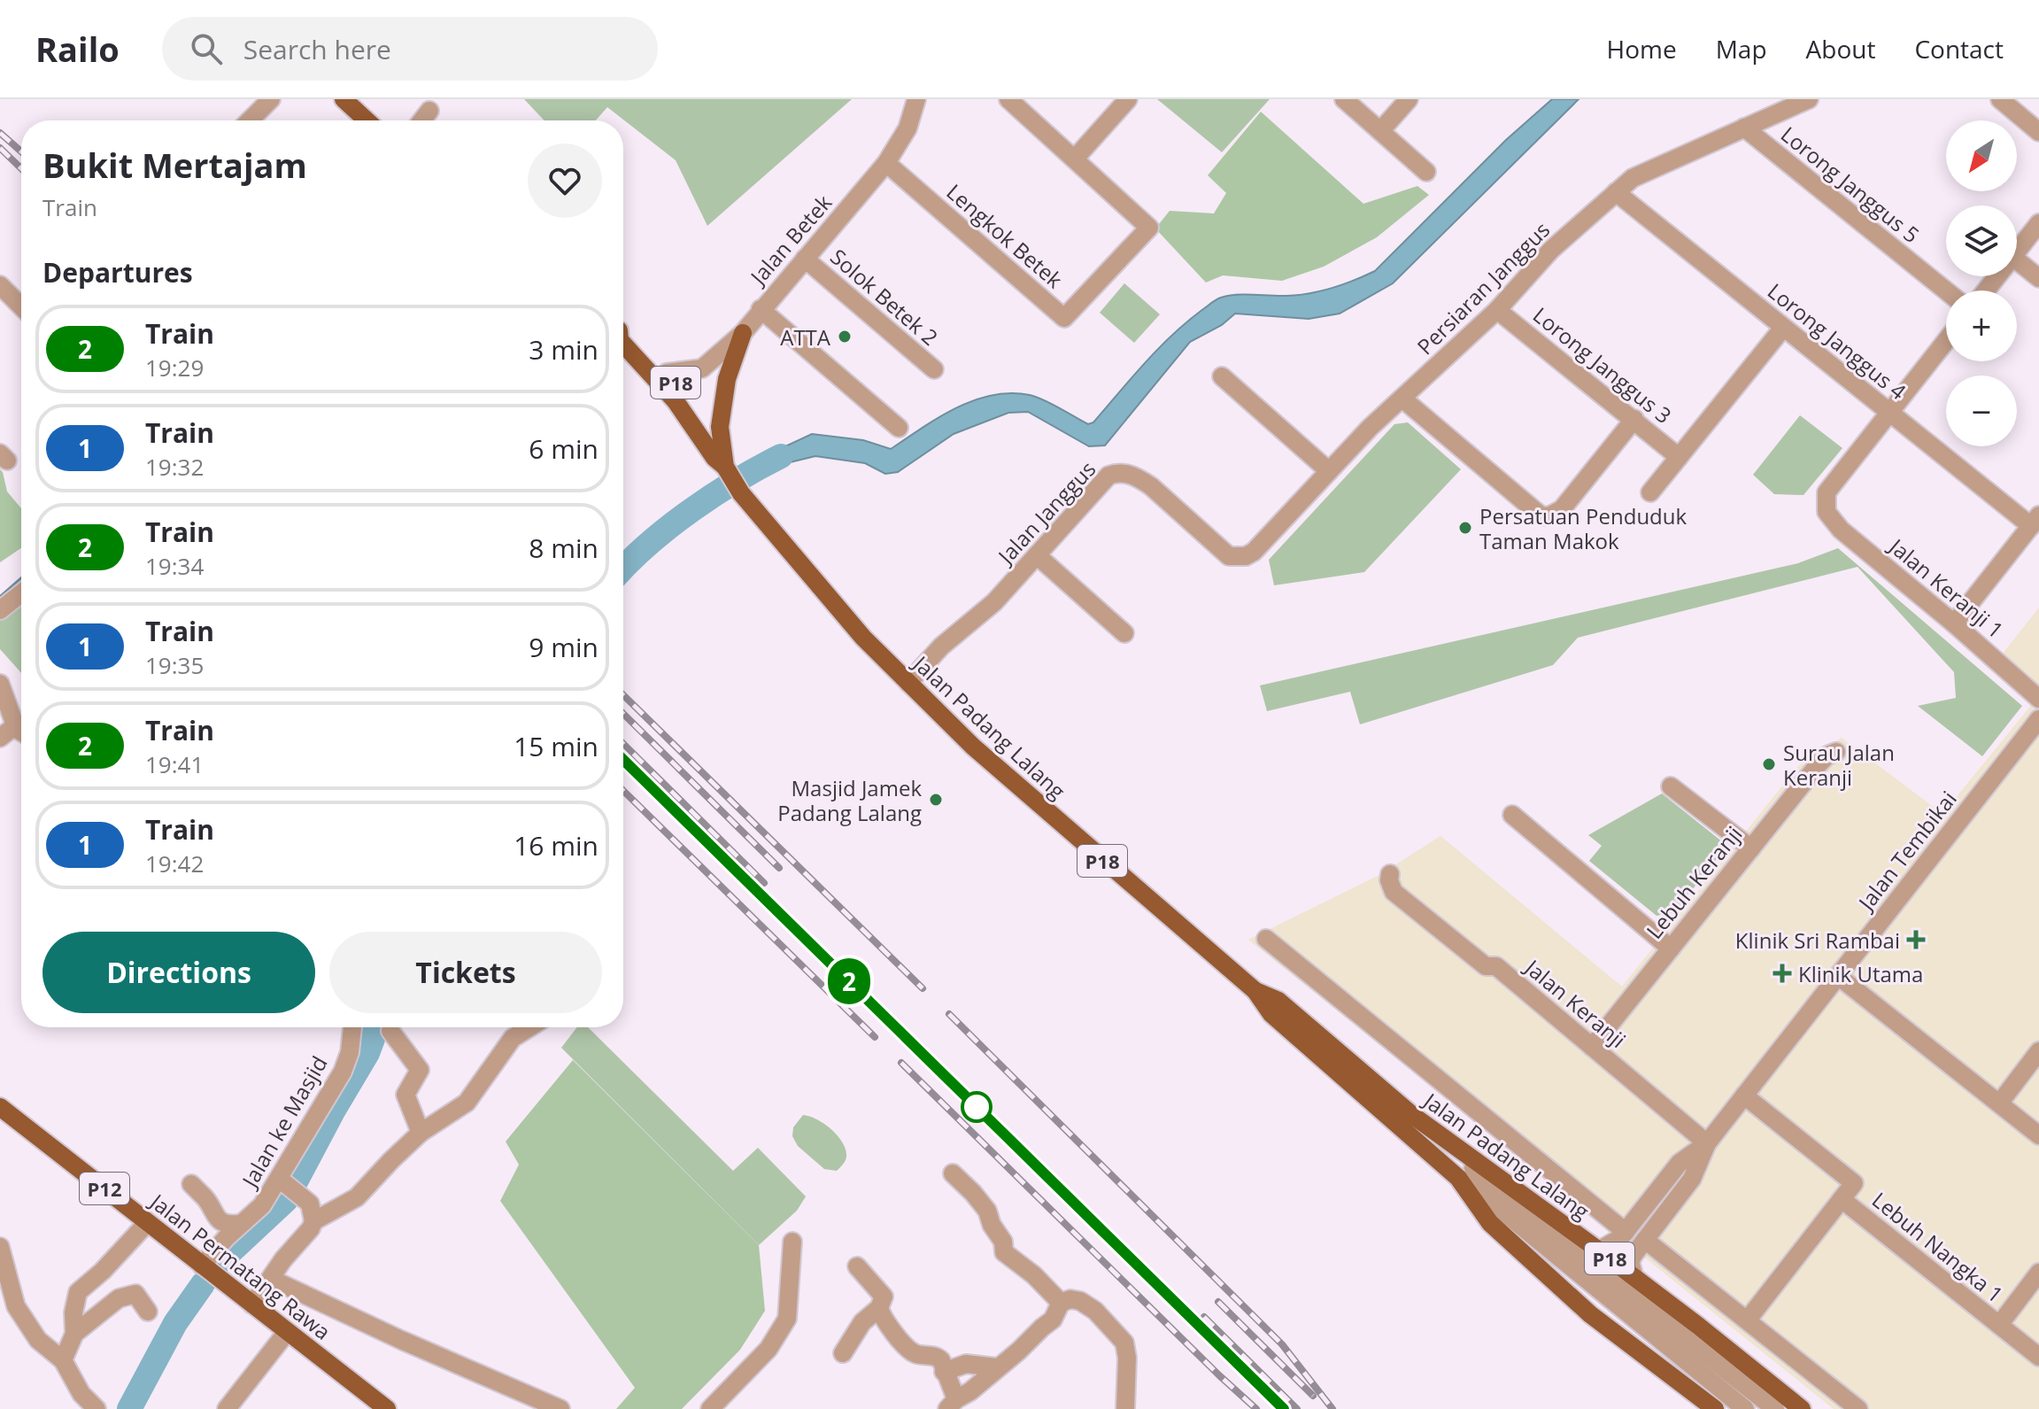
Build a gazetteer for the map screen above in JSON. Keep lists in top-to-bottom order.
{
  "streets": {
    "main road": [
      "P18",
      "Jalan Padang Lalang",
      "P12",
      "Jalan Permatang Rawa"
    ],
    "street": [
      "Lorong Janggus 5",
      "Lengkok Betek",
      "Jalan Betek",
      "Persiaran Janggus",
      "Solok Betek 2",
      "Lorong Janggus 4",
      "Lorong Janggus 3",
      "Jalan Janggus",
      "Jalan Keranji 1",
      "Jalan Tembikai",
      "Lebuh Keranji",
      "Jalan Keranji",
      "Jalan ke Masjid",
      "Lebuh Nangka 1"
    ]
  },
  "crossings": [
    ["Lorong Janggus 5", "Persiaran Janggus"],
    ["Lengkok Betek", "Jalan Betek"],
    ["Jalan Betek", "Solok Betek 2"],
    ["Jalan Betek", "P18"],
    ["Jalan Betek", "Jalan Padang Lalang"],
    ["Persiaran Janggus", "Lorong Janggus 4"],
    ["Persiaran Janggus", "Lorong Janggus 3"],
    ["Persiaran Janggus", "Jalan Janggus"],
    ["Lorong Janggus 4", "Jalan Keranji 1"],
    ["P18", "Jalan Padang Lalang"],
    ["Jalan Janggus", "Jalan Padang Lalang"],
    ["Jalan Padang Lalang", "Jalan Tembikai"],
    ["Jalan Tembikai", "Jalan Keranji"],
    ["Jalan Tembikai", "Lebuh Nangka 1"],
    ["Lebuh Keranji", "Jalan Keranji"],
    ["Jalan ke Masjid", "Jalan Permatang Rawa"]
  ],
  "places": {
    "other": [
      "ATTA",
      "Persatuan Penduduk Taman Makok",
      "Surau Jalan Keranji",
      "Masjid Jamek Padang Lalang"
    ],
    "health": ["Klinik Sri Rambai", "Klinik Utama"]
  },
  "north": "bottom left",
  "page": {
    "header": "Railo",
    "search": "Search here",
    "nav": [
      "Home",
      "Map",
      "About",
      "Contact"
    ],
    "on_map": "2",
    "map_buttons": ["+", "−"],
    "heading": [
      ["Bukit Mertajam", "Train"],
      "Departures"
    ],
    "list": [
      {
        "mark": "2",
        "name": "Train",
        "note": "19:29",
        "value": "3 min"
      },
      {
        "mark": "1",
        "name": "Train",
        "note": "19:32",
        "value": "6 min"
      },
      {
        "mark": "2",
        "name": "Train",
        "note": "19:34",
        "value": "8 min"
      },
      {
        "mark": "1",
        "name": "Train",
        "note": "19:35",
        "value": "9 min"
      },
      {
        "mark": "2",
        "name": "Train",
        "note": "19:41",
        "value": "15 min"
      },
      {
        "mark": "1",
        "name": "Train",
        "note": "19:42",
        "value": "16 min"
      }
    ],
    "buttons": ["Directions", "Tickets"]
  }
}
